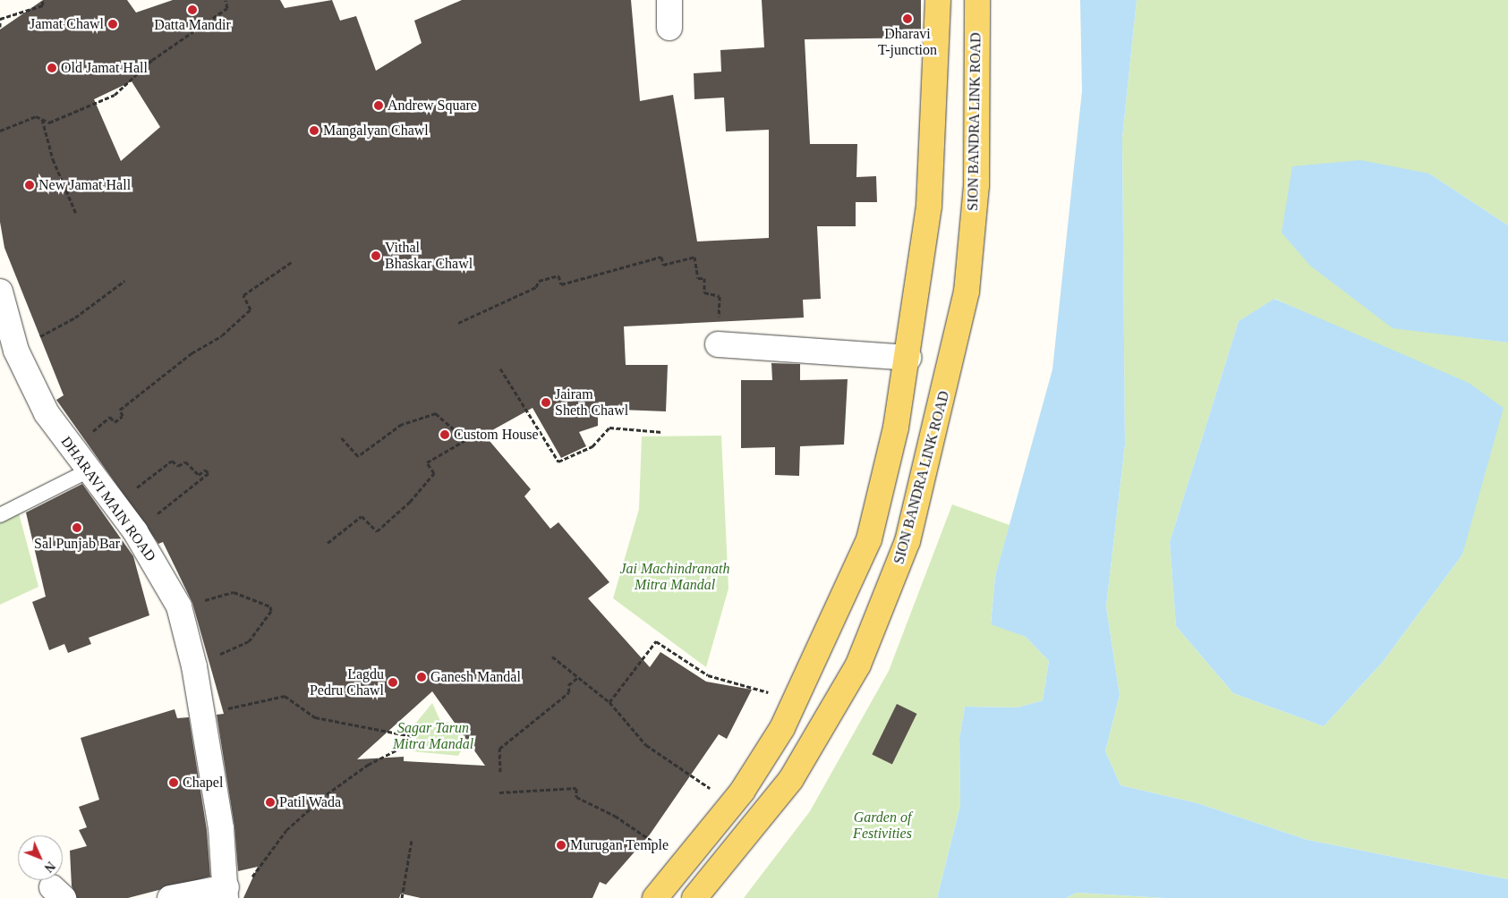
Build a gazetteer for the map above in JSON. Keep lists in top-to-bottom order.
{
  "streets": {
    "main road": ["SION BANDRA LINK ROAD"],
    "street": ["DHARAVI MAIN ROAD"]
  },
  "parks": ["Jai Machindranath Mitra Mandal", "Sagar Tarun Mitra Mandal", "Garden of Festivities"],
  "places": [
    "Datta Mandir",
    "Dharavi T-junction",
    "Jamat Chawl",
    "Old Jamat Hall",
    "Andrew Square",
    "Mangalyan Chawl",
    "New Jamat Hall",
    "Vithal Bhaskar Chawl",
    "Jairam Sheth Chawl",
    "Custom House",
    "Sal Punjab Bar",
    "Ganesh Mandal",
    "Lagdu Pedru Chawl",
    "Chapel",
    "Patil Wada",
    "Murugan Temple"
  ],
  "north": "bottom right"
}
